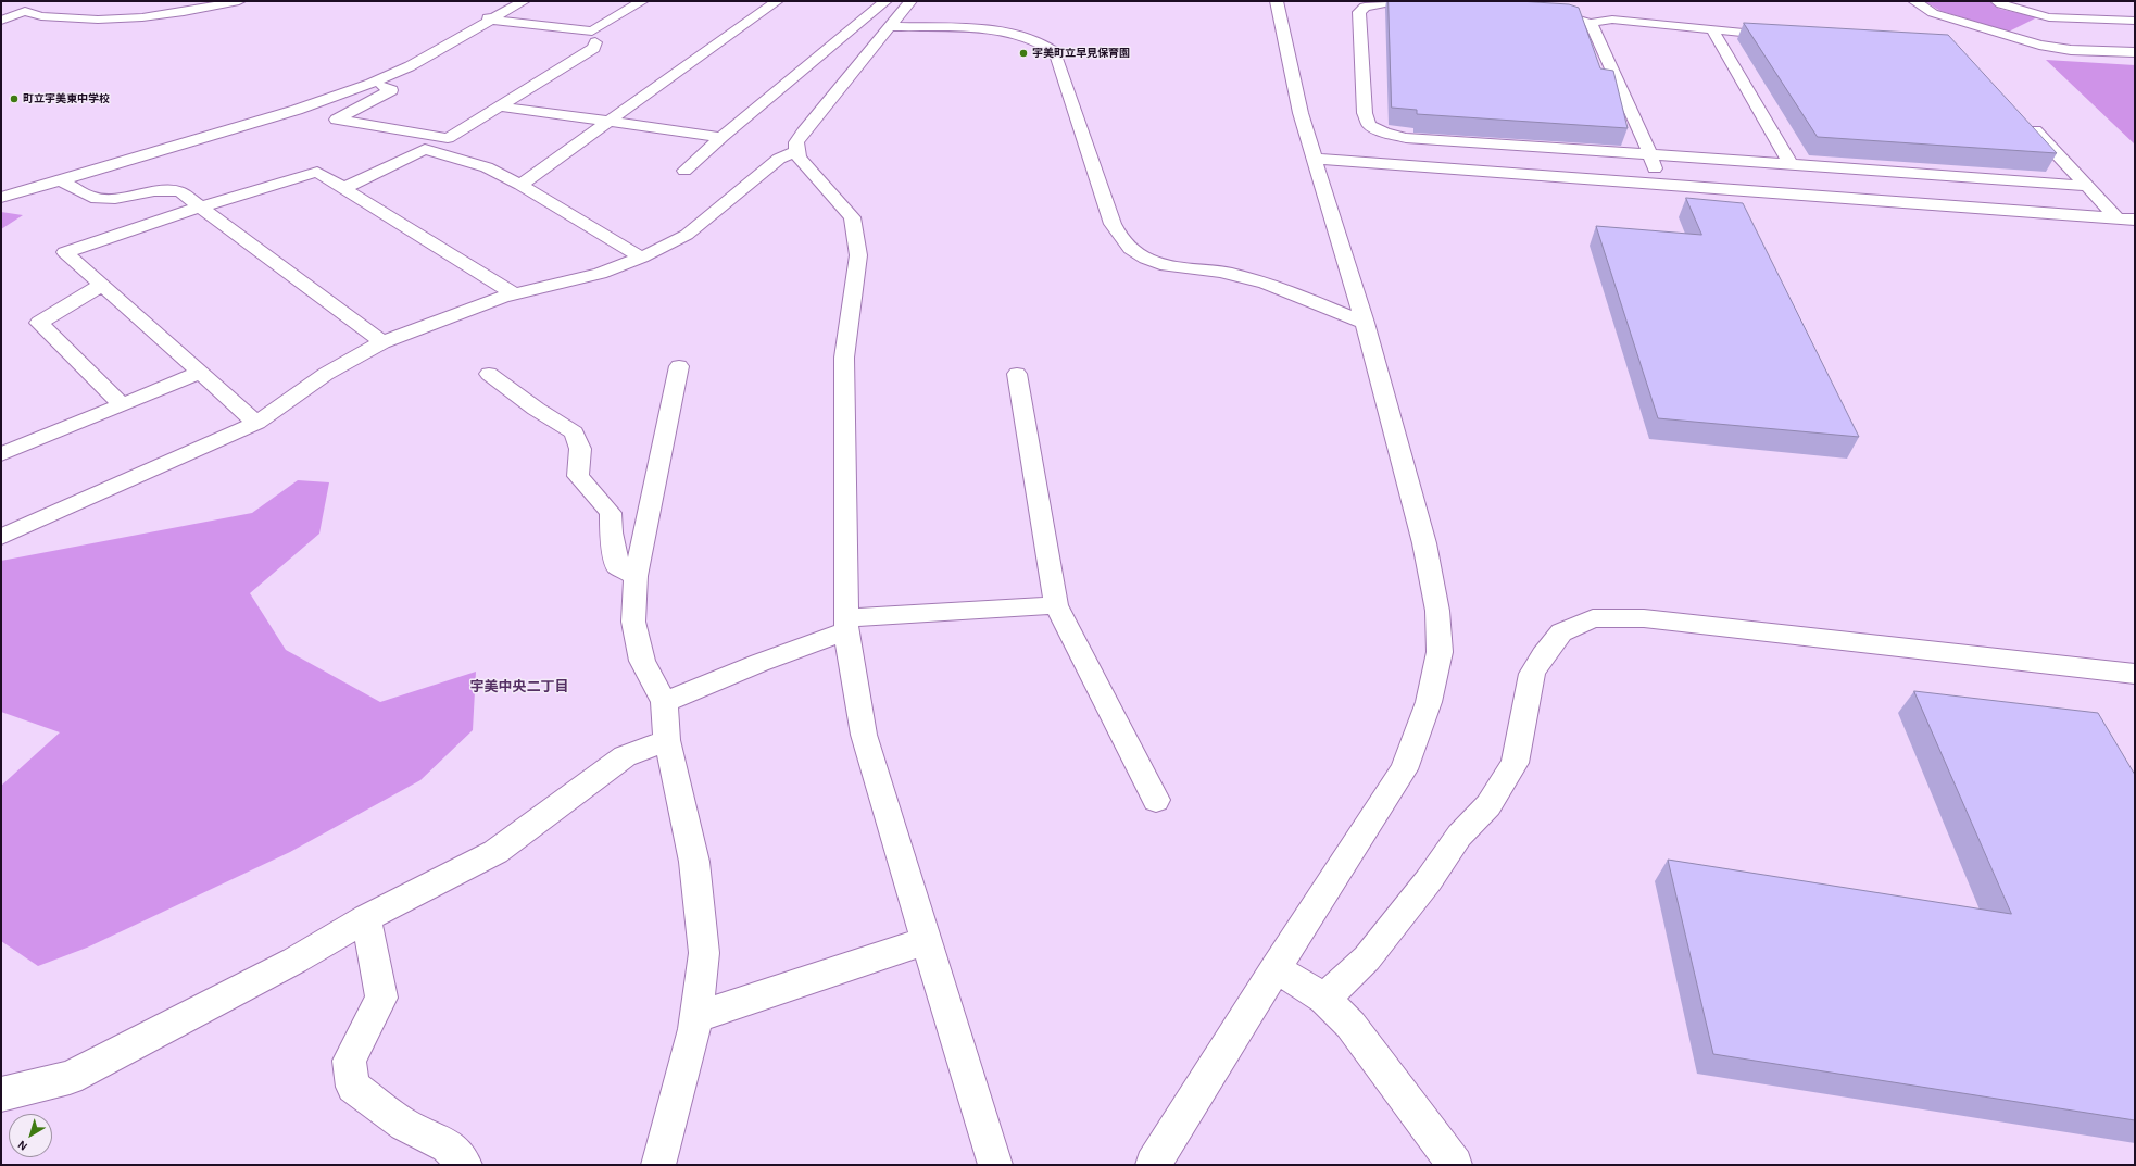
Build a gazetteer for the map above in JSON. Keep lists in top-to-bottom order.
{
  "districts": ["宇美中央二丁目"],
  "places": ["宇美町立早見保育園", "町立宇美東中学校"],
  "north": "bottom left"
}
